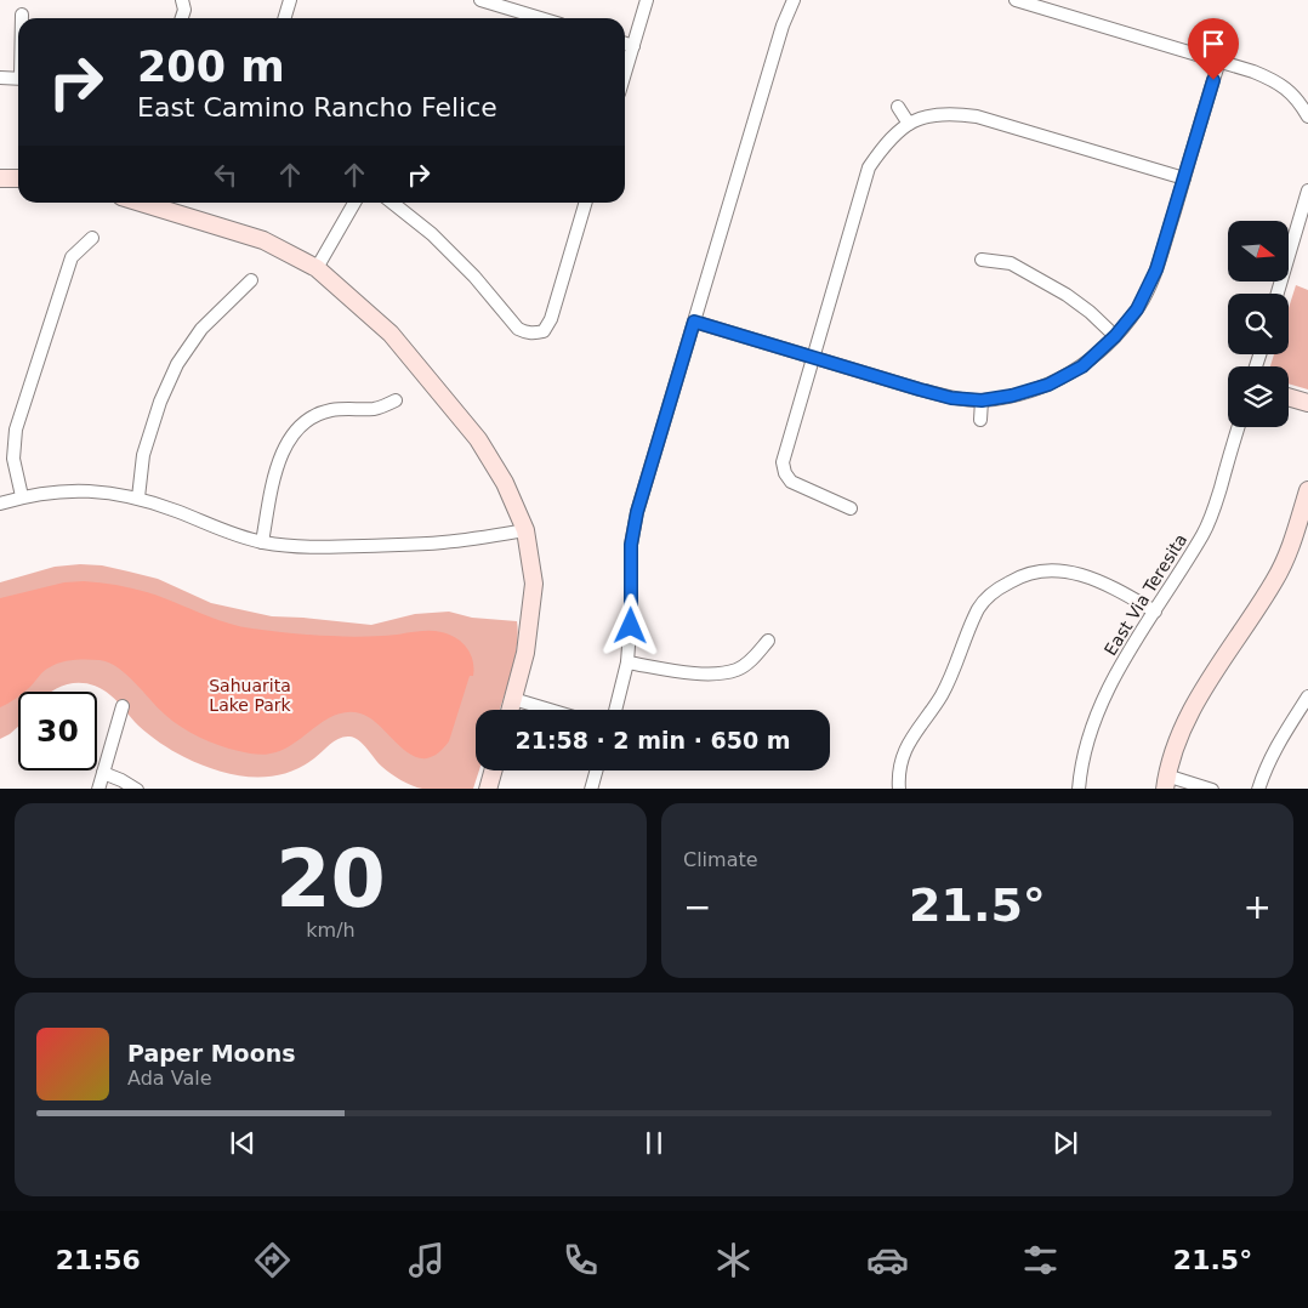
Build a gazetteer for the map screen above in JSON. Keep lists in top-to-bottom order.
{
  "streets": {
    "street": ["East Via Teresita"]
  },
  "parks": ["Sahuarita Lake Park"],
  "north": "right",
  "page": {
    "turn": ["200 m", "East Camino Rancho Felice"],
    "limit": "30",
    "trip": "21:58 · 2 min · 650 m",
    "tile": [
      ["20", "km/h"],
      "Climate"
    ],
    "heat": ["−", "21.5°", "+"],
    "song": ["Paper Moons", "Ada Vale"],
    "tabs": ["21:56", "21.5°"]
  }
}
